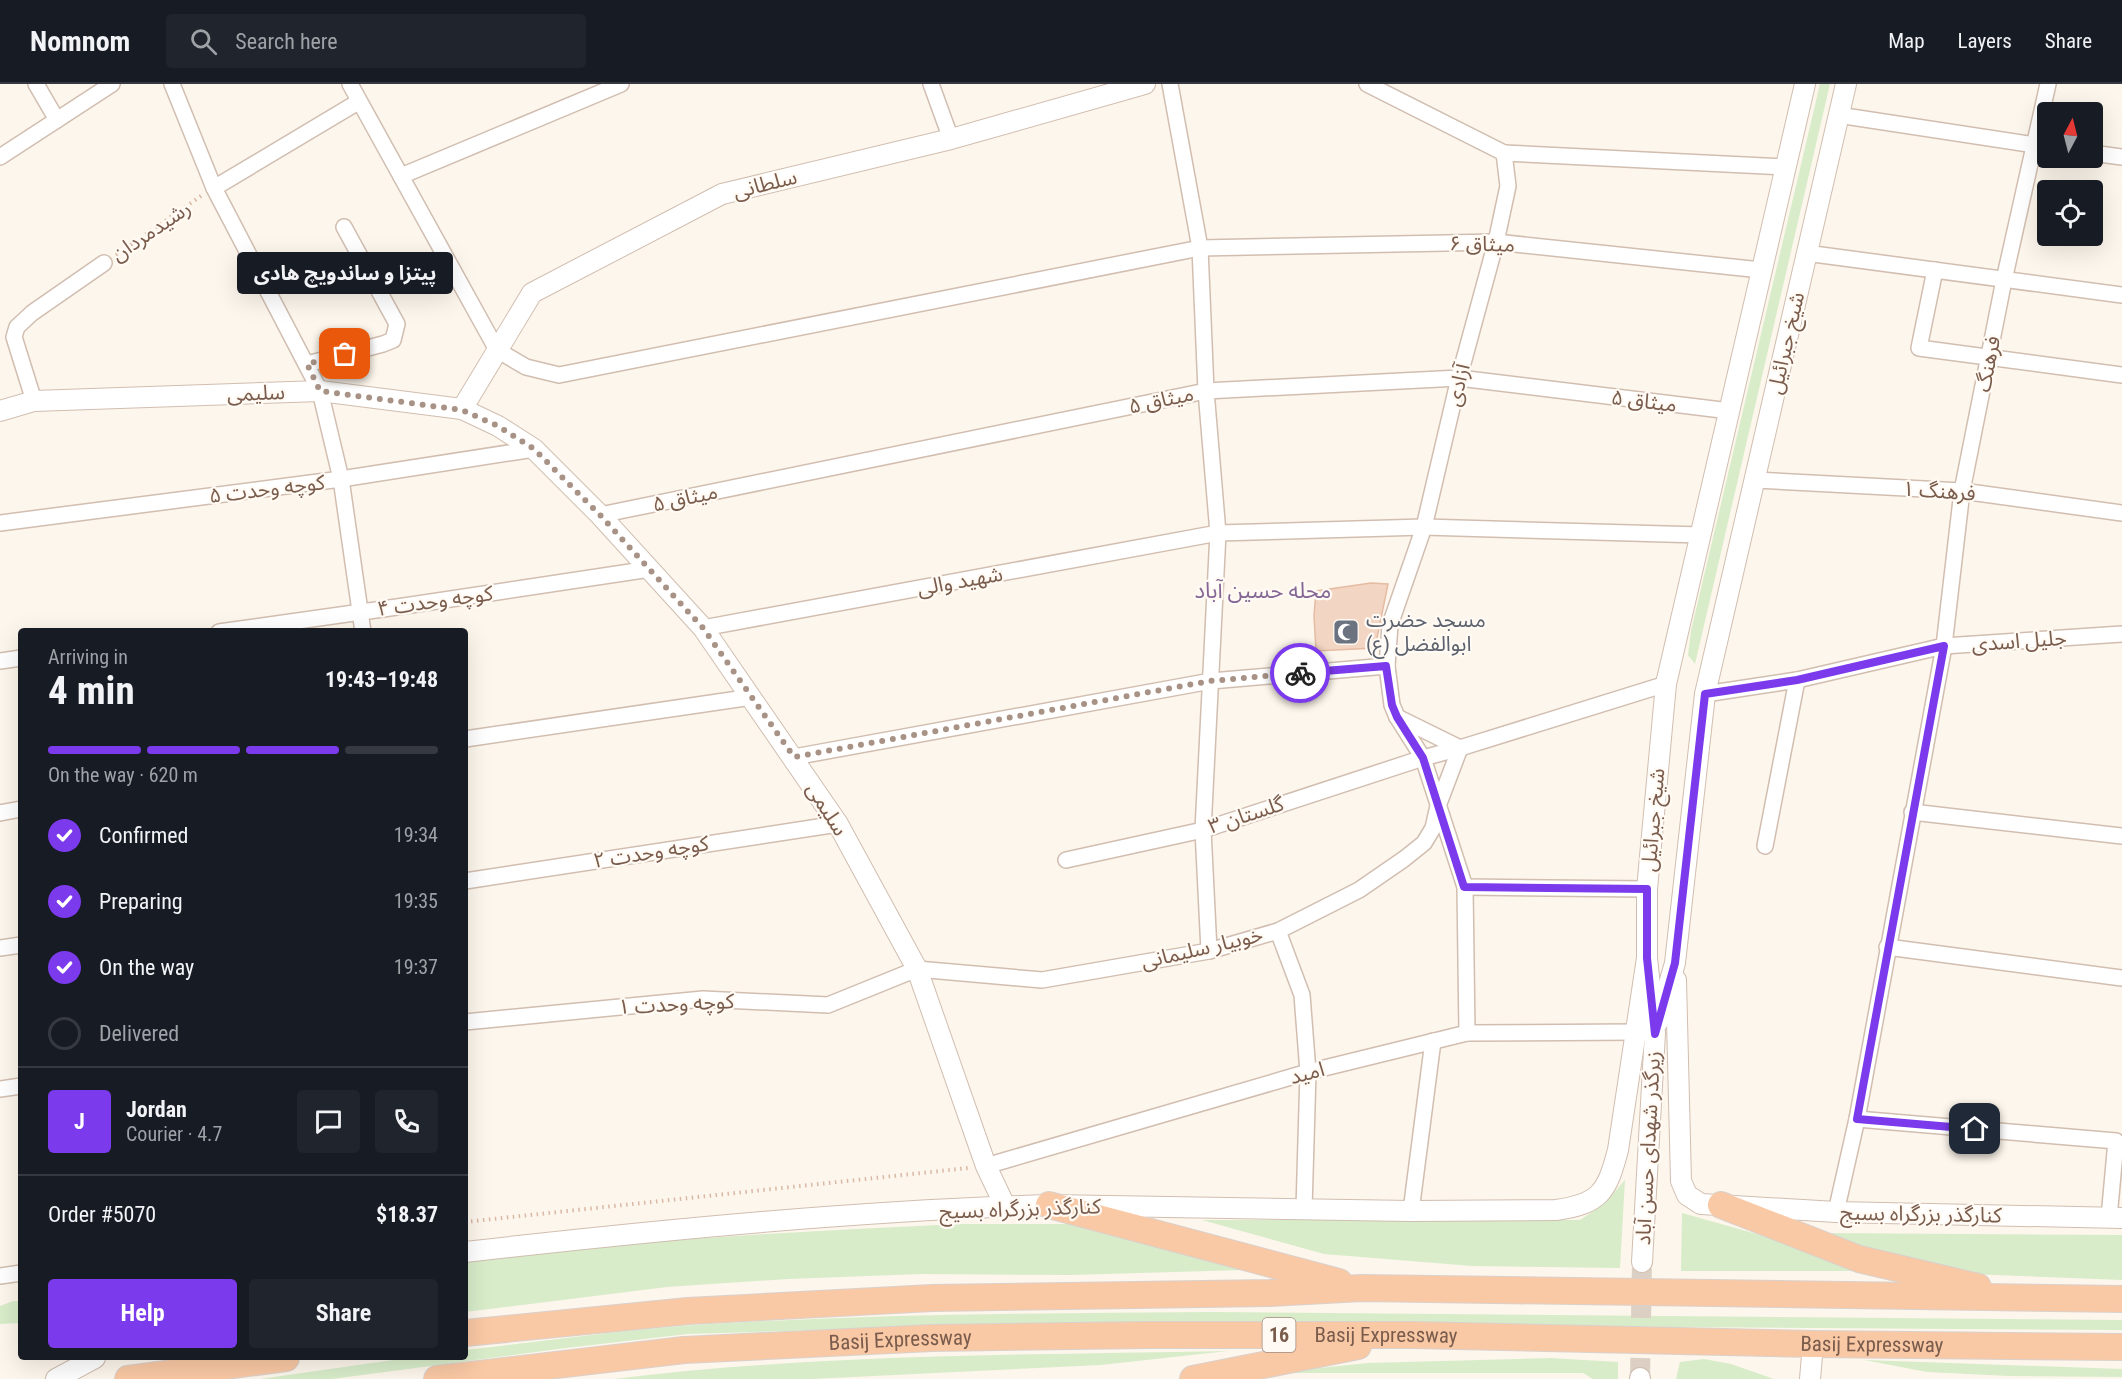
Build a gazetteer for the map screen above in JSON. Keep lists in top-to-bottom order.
{
  "streets": {
    "highway": ["16", "Basij Expressway"],
    "street": [
      "سلطانی",
      "رشیدمردان",
      "میثاق ۶",
      "شیخ جبرائیل",
      "فرهنگ",
      "آزادی",
      "سلیمی",
      "میثاق ۵",
      "کوچه وحدت ۵",
      "فرهنگ ۱",
      "شهید والی",
      "کوچه وحدت ۴",
      "جلیل اسدی",
      "گلستان ۳",
      "کوچه وحدت ۲",
      "خوبیار سلیمانی",
      "کوچه وحدت ۱",
      "امید",
      "زیرگذر شهدای حسن آباد",
      "کنارگذر بزرگراه بسیج"
    ]
  },
  "crossings": [
    ["سلطانی", "میثاق ۶"],
    ["سلطانی", "سلیمی"],
    ["رشیدمردان", "سلیمی"],
    ["میثاق ۶", "شیخ جبرائیل"],
    ["میثاق ۶", "آزادی"],
    ["شیخ جبرائیل", "میثاق ۵"],
    ["شیخ جبرائیل", "فرهنگ ۱"],
    ["شیخ جبرائیل", "شهید والی"],
    ["شیخ جبرائیل", "جلیل اسدی"],
    ["شیخ جبرائیل", "امید"],
    ["شیخ جبرائیل", "زیرگذر شهدای حسن آباد"],
    ["شیخ جبرائیل", "کنارگذر بزرگراه بسیج"],
    ["فرهنگ", "فرهنگ ۱"],
    ["فرهنگ", "جلیل اسدی"],
    ["فرهنگ", "کنارگذر بزرگراه بسیج"],
    ["آزادی", "میثاق ۵"],
    ["آزادی", "شهید والی"],
    ["آزادی", "گلستان ۳"],
    ["آزادی", "خوبیار سلیمانی"],
    ["آزادی", "امید"],
    ["سلیمی", "میثاق ۵"],
    ["سلیمی", "کوچه وحدت ۵"],
    ["سلیمی", "شهید والی"],
    ["سلیمی", "کوچه وحدت ۴"],
    ["سلیمی", "کوچه وحدت ۲"],
    ["سلیمی", "خوبیار سلیمانی"],
    ["سلیمی", "کوچه وحدت ۱"],
    ["سلیمی", "امید"],
    ["سلیمی", "کنارگذر بزرگراه بسیج"],
    ["خوبیار سلیمانی", "کوچه وحدت ۱"],
    ["امید", "زیرگذر شهدای حسن آباد"],
    ["امید", "کنارگذر بزرگراه بسیج"],
    ["زیرگذر شهدای حسن آباد", "کنارگذر بزرگراه بسیج"]
  ],
  "districts": ["محله حسین آباد"],
  "places": {
    "other": ["پیتزا و ساندویچ هادی"],
    "mosque": ["مسجد حضرت ابوالفضل (ع)"]
  },
  "north": "top",
  "page": {
    "header": "Nomnom",
    "search": "Search here",
    "nav": ["Map", "Layers", "Share"],
    "bubble": "پیتزا و ساندویچ هادی",
    "heading": ["4 min", "Arriving in", "19:43–19:48"],
    "panel": [
      "Jordan",
      "Courier · 4.7",
      "Order #5070",
      "$18.37"
    ],
    "bar": "On the way · 620 m",
    "list": [
      ["Confirmed", "19:34"],
      ["Preparing", "19:35"],
      ["On the way", "19:37"],
      "Delivered"
    ],
    "round": "J",
    "buttons": ["Help", "Share"]
  }
}
